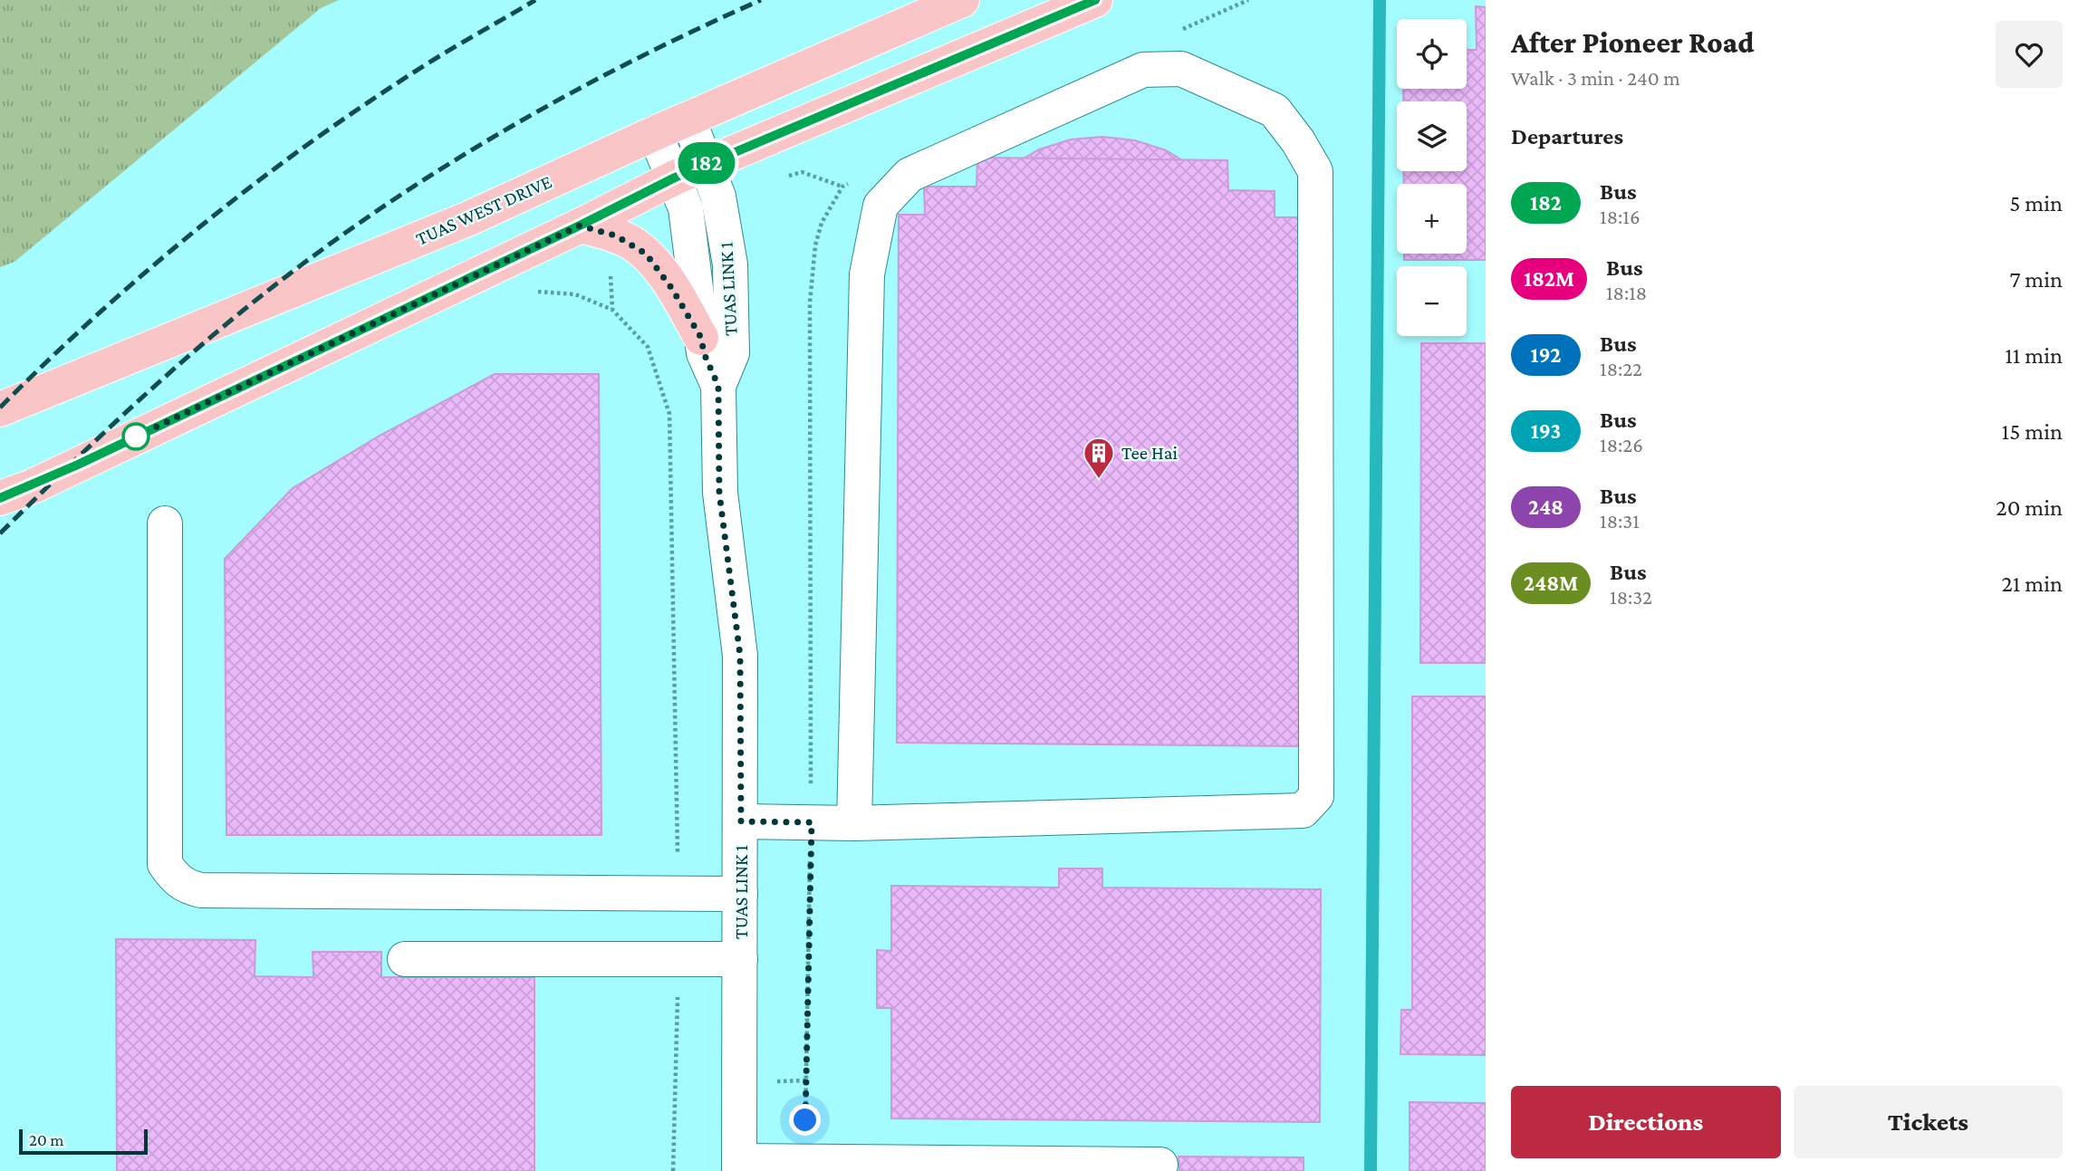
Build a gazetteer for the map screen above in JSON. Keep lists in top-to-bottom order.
{
  "streets": {
    "main road": ["TUAS WEST DRIVE"],
    "street": ["TUAS LINK 1"]
  },
  "crossings": [
    ["TUAS WEST DRIVE", "TUAS LINK 1"]
  ],
  "places": {
    "building": ["Tee Hai"]
  },
  "lines": ["bus line 182"],
  "scale_bar": "20 m",
  "page": {
    "on_map": "182",
    "heading": [
      ["After Pioneer Road", "Walk · 3 min · 240 m"],
      "Departures"
    ],
    "map_buttons": ["+", "−"],
    "list": [
      {
        "mark": "182",
        "name": "Bus",
        "note": "18:16",
        "value": "5 min"
      },
      {
        "mark": "182M",
        "name": "Bus",
        "note": "18:18",
        "value": "7 min"
      },
      {
        "mark": "192",
        "name": "Bus",
        "note": "18:22",
        "value": "11 min"
      },
      {
        "mark": "193",
        "name": "Bus",
        "note": "18:26",
        "value": "15 min"
      },
      {
        "mark": "248",
        "name": "Bus",
        "note": "18:31",
        "value": "20 min"
      },
      {
        "mark": "248M",
        "name": "Bus",
        "note": "18:32",
        "value": "21 min"
      }
    ],
    "buttons": ["Directions", "Tickets"],
    "scale": "20 m"
  }
}
